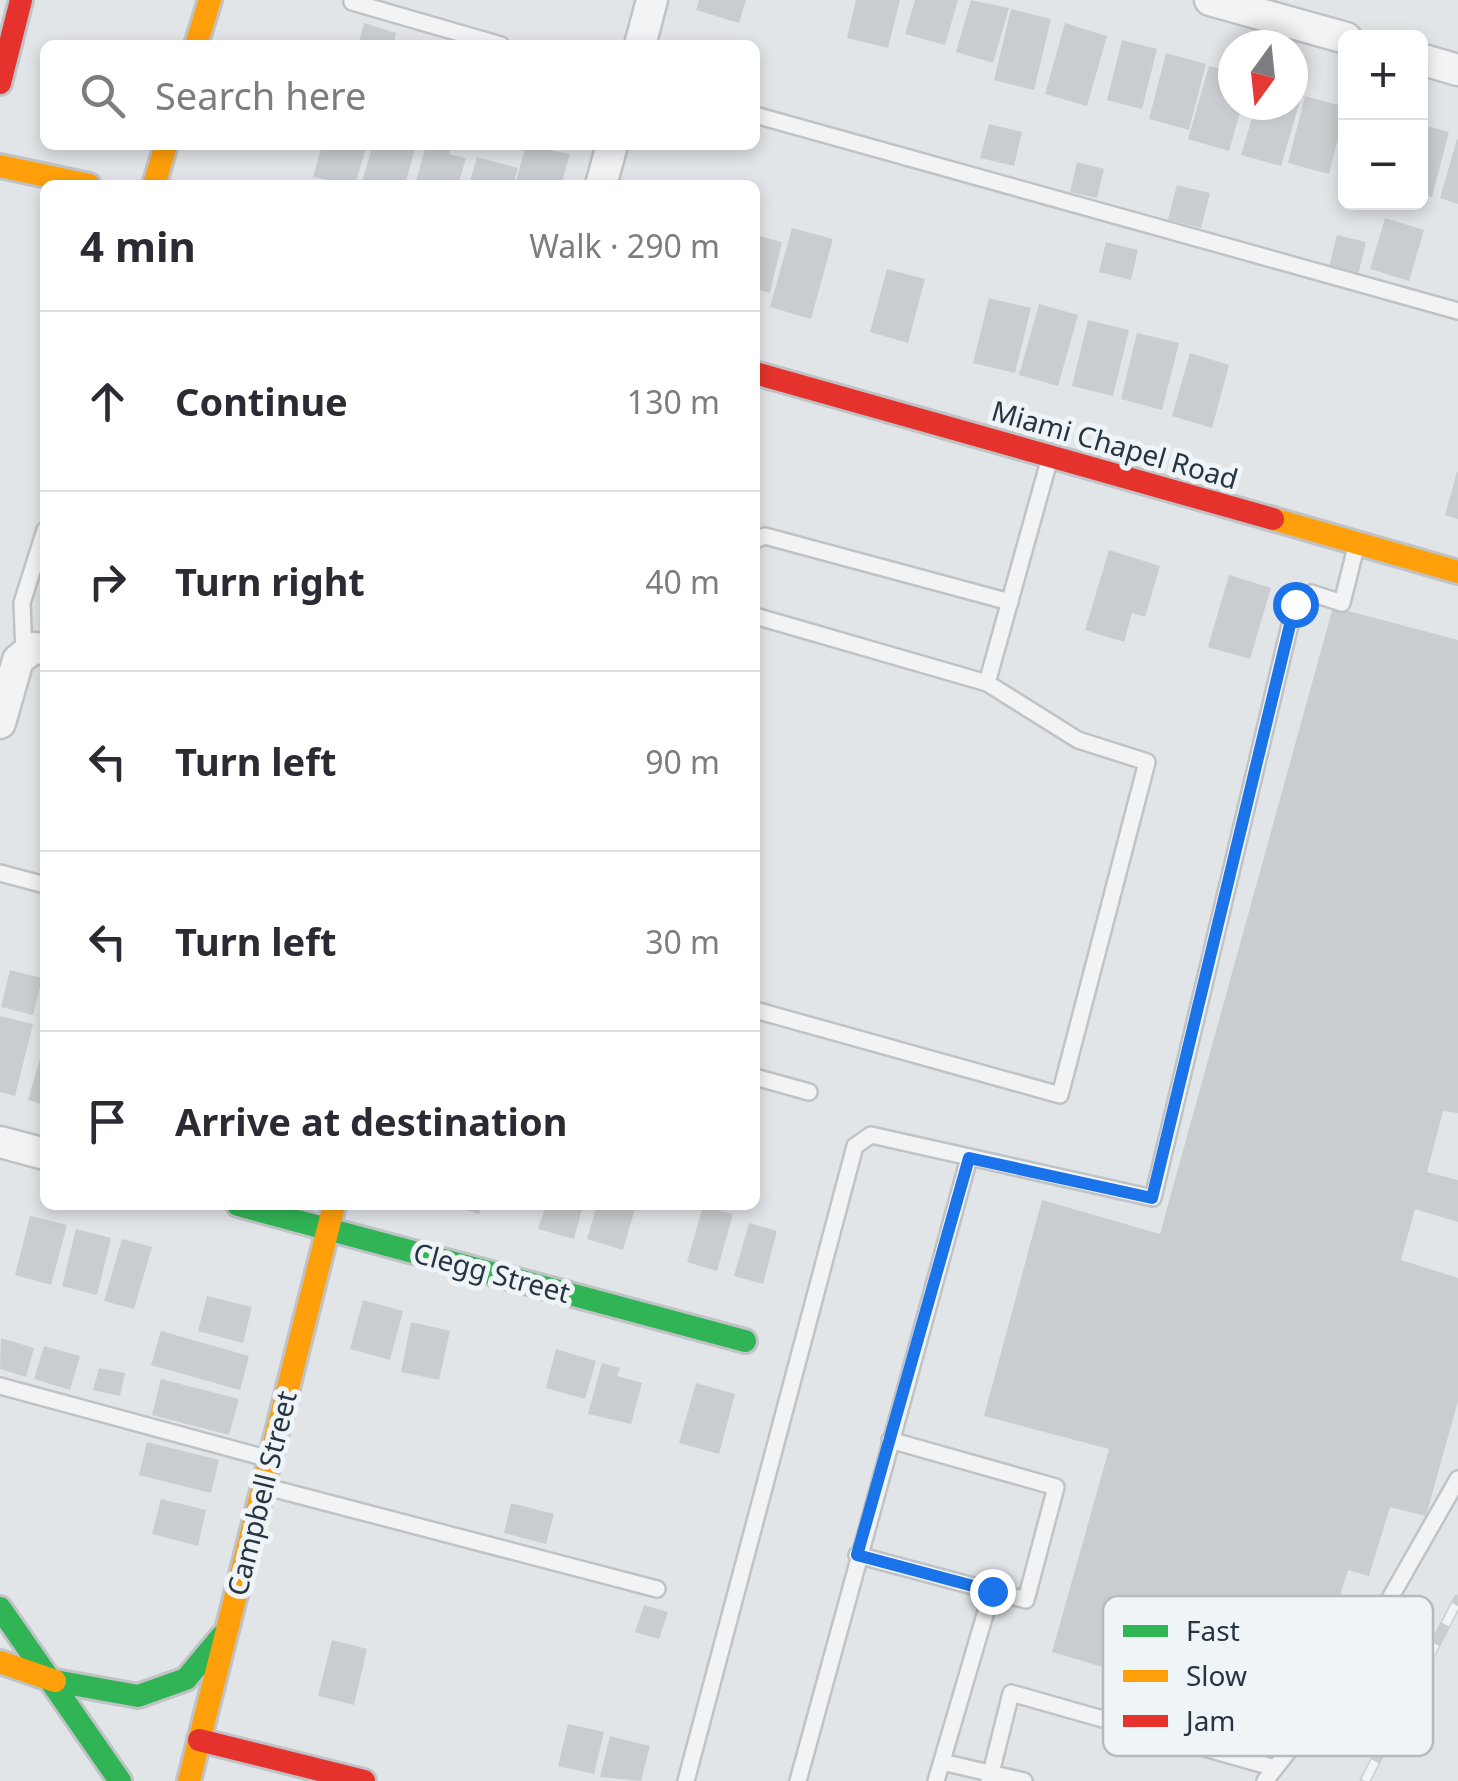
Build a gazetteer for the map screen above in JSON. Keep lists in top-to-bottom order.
{
  "streets": {
    "main road": ["Miami Chapel Road", "Clegg Street", "Campbell Street"]
  },
  "crossings": [
    ["Clegg Street", "Campbell Street"]
  ],
  "legend": ["Fast", "Slow", "Jam"],
  "north": "bottom",
  "page": {
    "map_buttons": ["+", "−"],
    "search": "Search here",
    "heading": ["4 min", "Walk · 290 m"],
    "list": [
      ["Continue", "130 m"],
      ["Turn right", "40 m"],
      ["Turn left", "90 m"],
      ["Turn left", "30 m"],
      "Arrive at destination"
    ]
  }
}
